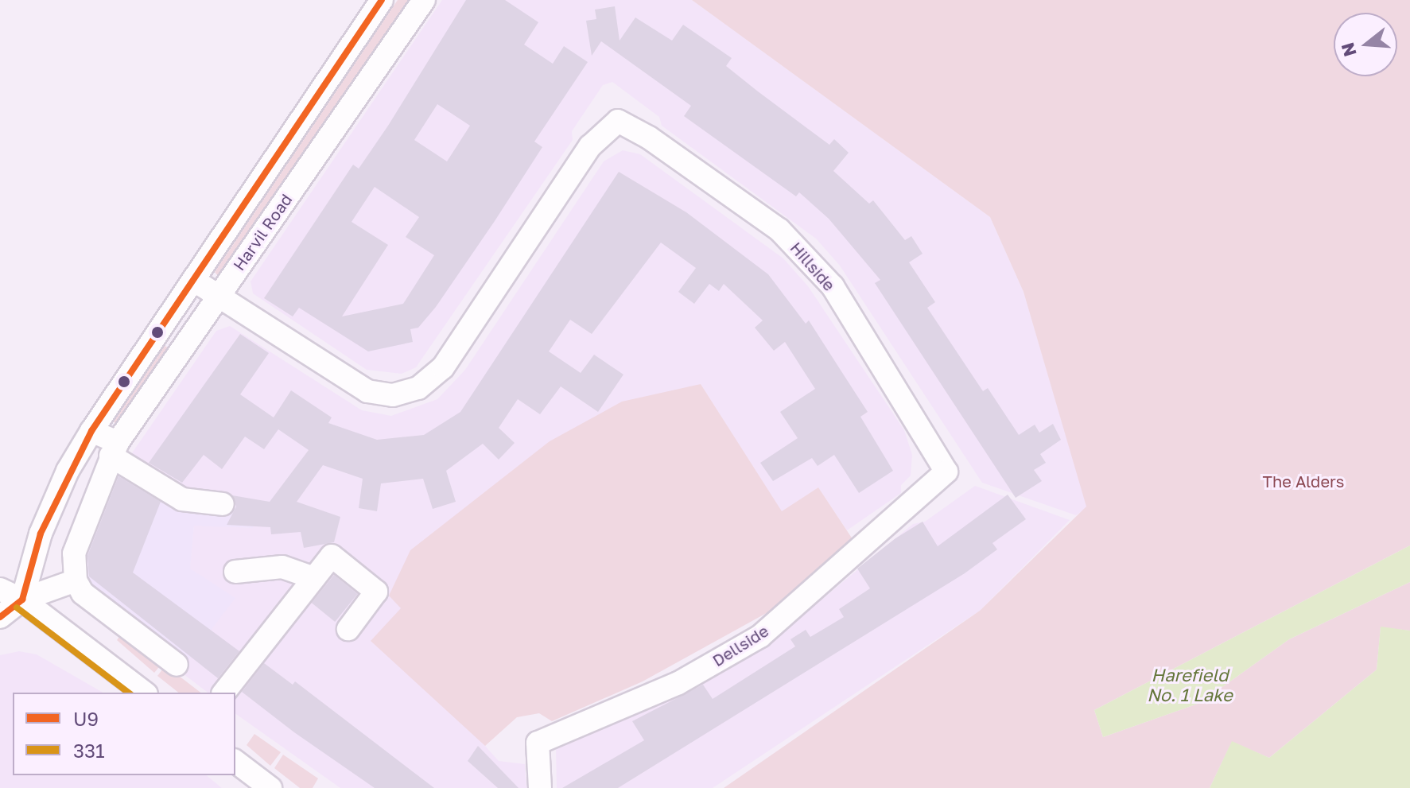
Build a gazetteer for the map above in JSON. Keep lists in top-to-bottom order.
{
  "streets": {
    "street": ["Harvil Road", "Hillside", "Dellside"]
  },
  "crossings": [
    ["Harvil Road", "Hillside"],
    ["Hillside", "Dellside"]
  ],
  "water": ["Harefield No. 1 Lake"],
  "parks": ["The Alders"],
  "lines": ["transit line U9", "transit line 331"],
  "legend": ["U9", "331"],
  "north": "left"
}
